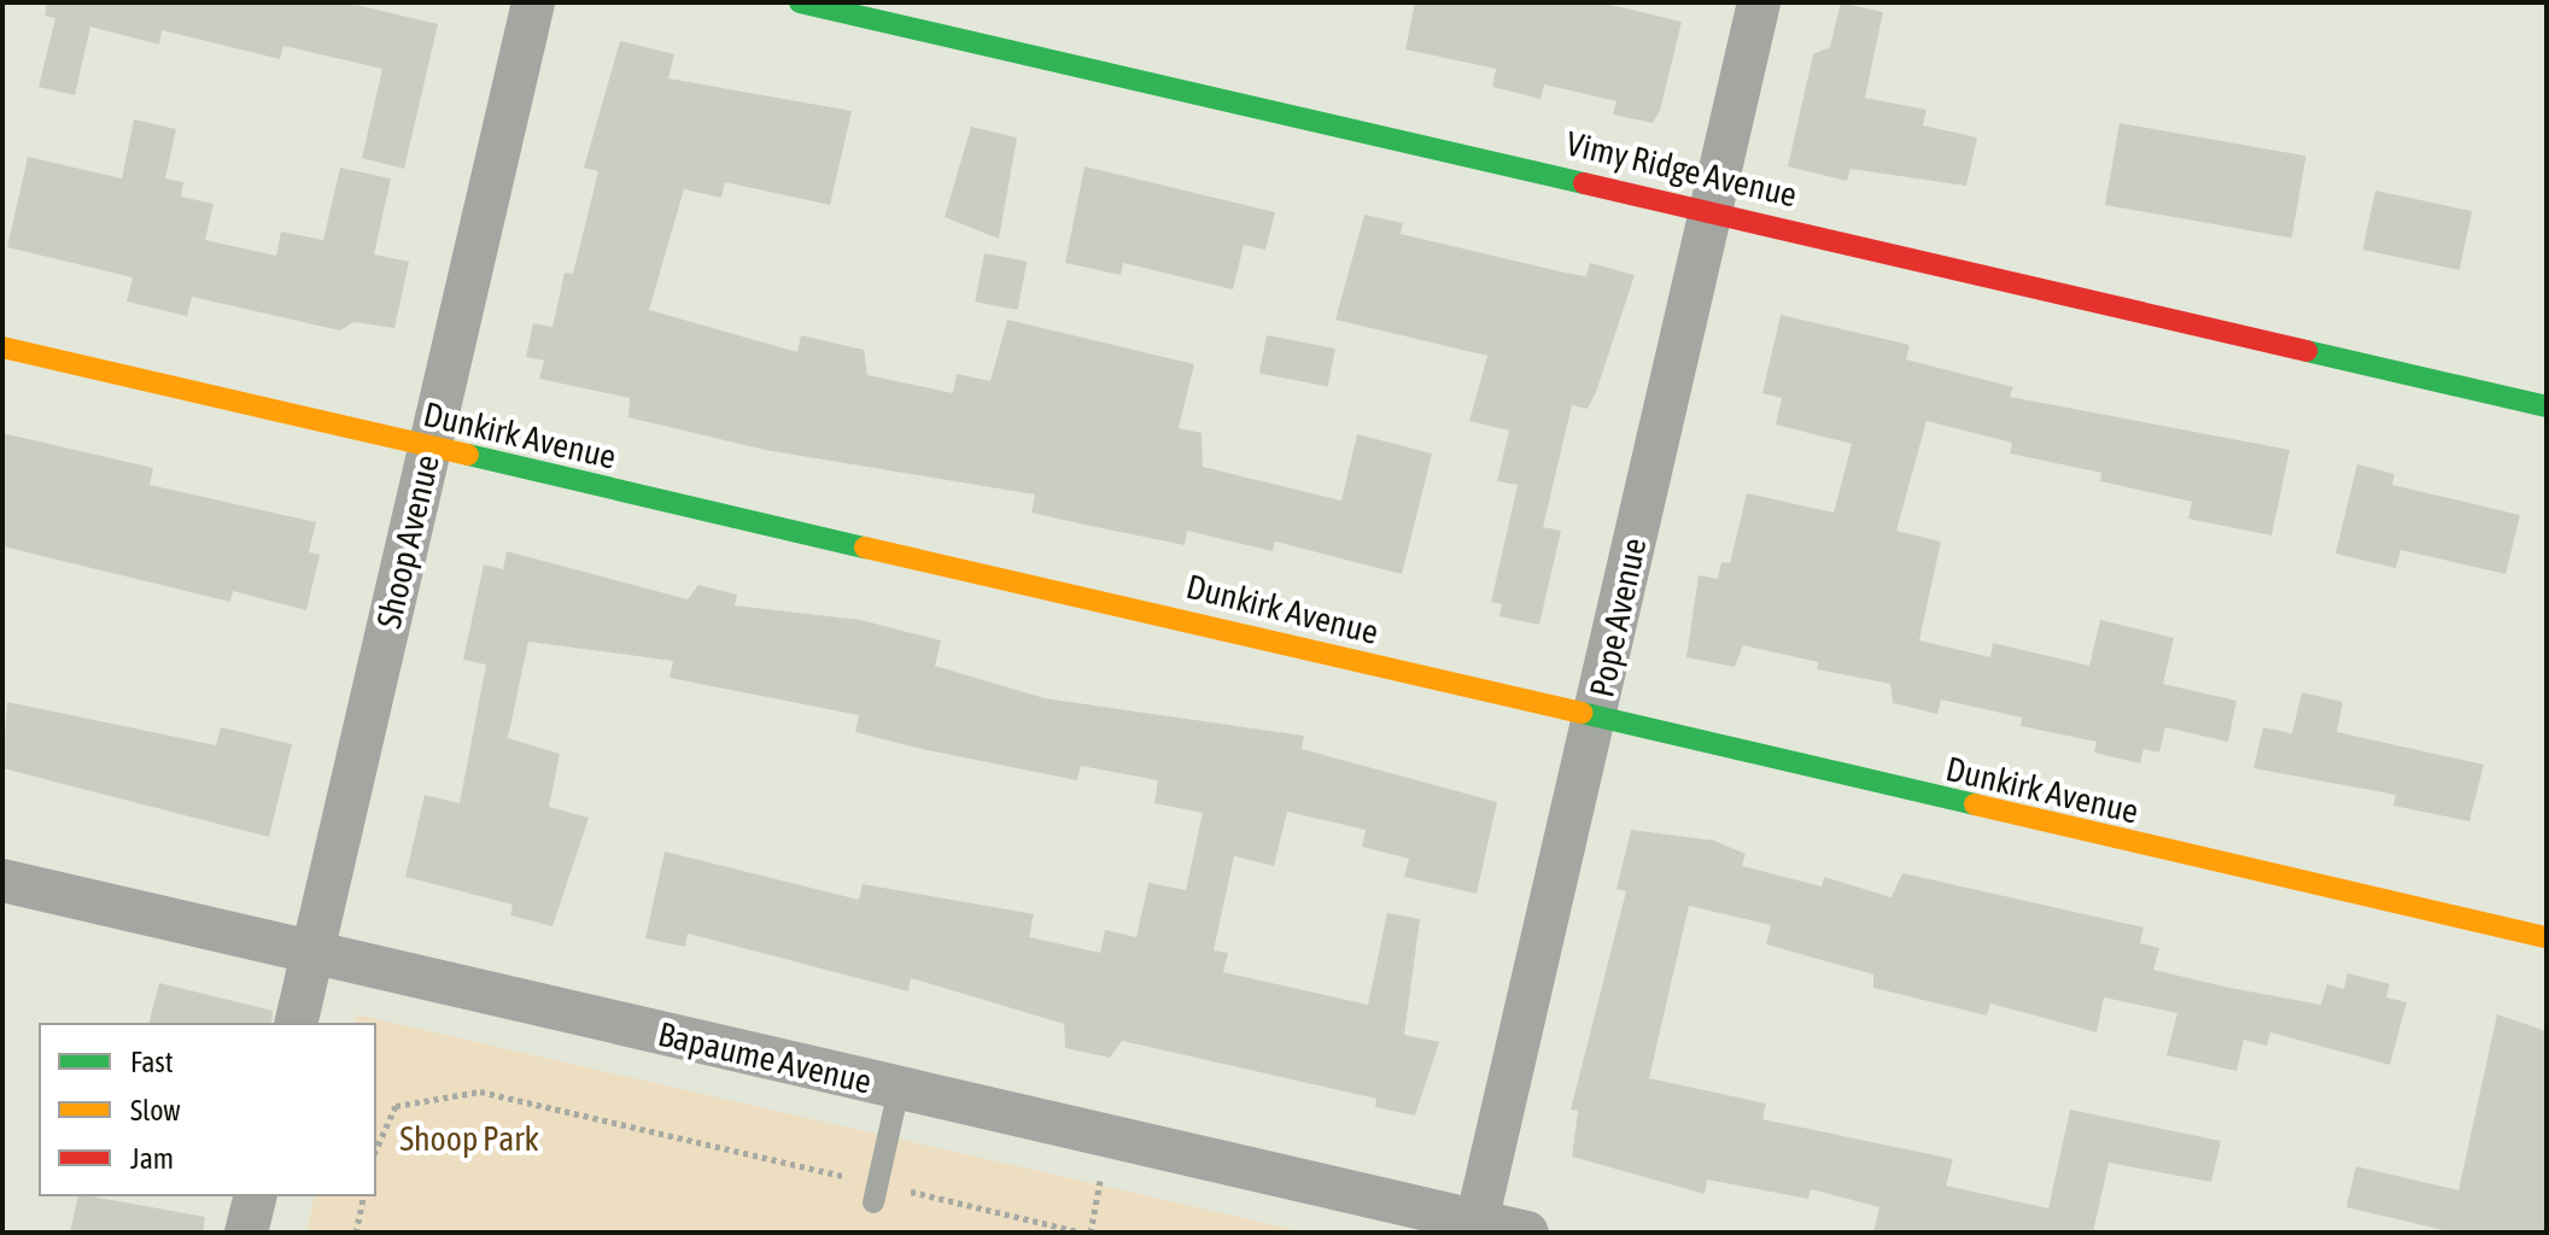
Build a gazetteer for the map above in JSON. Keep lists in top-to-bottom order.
{
  "streets": {
    "street": [
      "Vimy Ridge Avenue",
      "Dunkirk Avenue",
      "Shoop Avenue",
      "Pope Avenue",
      "Bapaume Avenue"
    ]
  },
  "crossings": [
    ["Vimy Ridge Avenue", "Pope Avenue"],
    ["Dunkirk Avenue", "Shoop Avenue"],
    ["Dunkirk Avenue", "Pope Avenue"],
    ["Shoop Avenue", "Bapaume Avenue"],
    ["Pope Avenue", "Bapaume Avenue"]
  ],
  "parks": ["Shoop Park"],
  "legend": ["Fast", "Slow", "Jam"]
}
